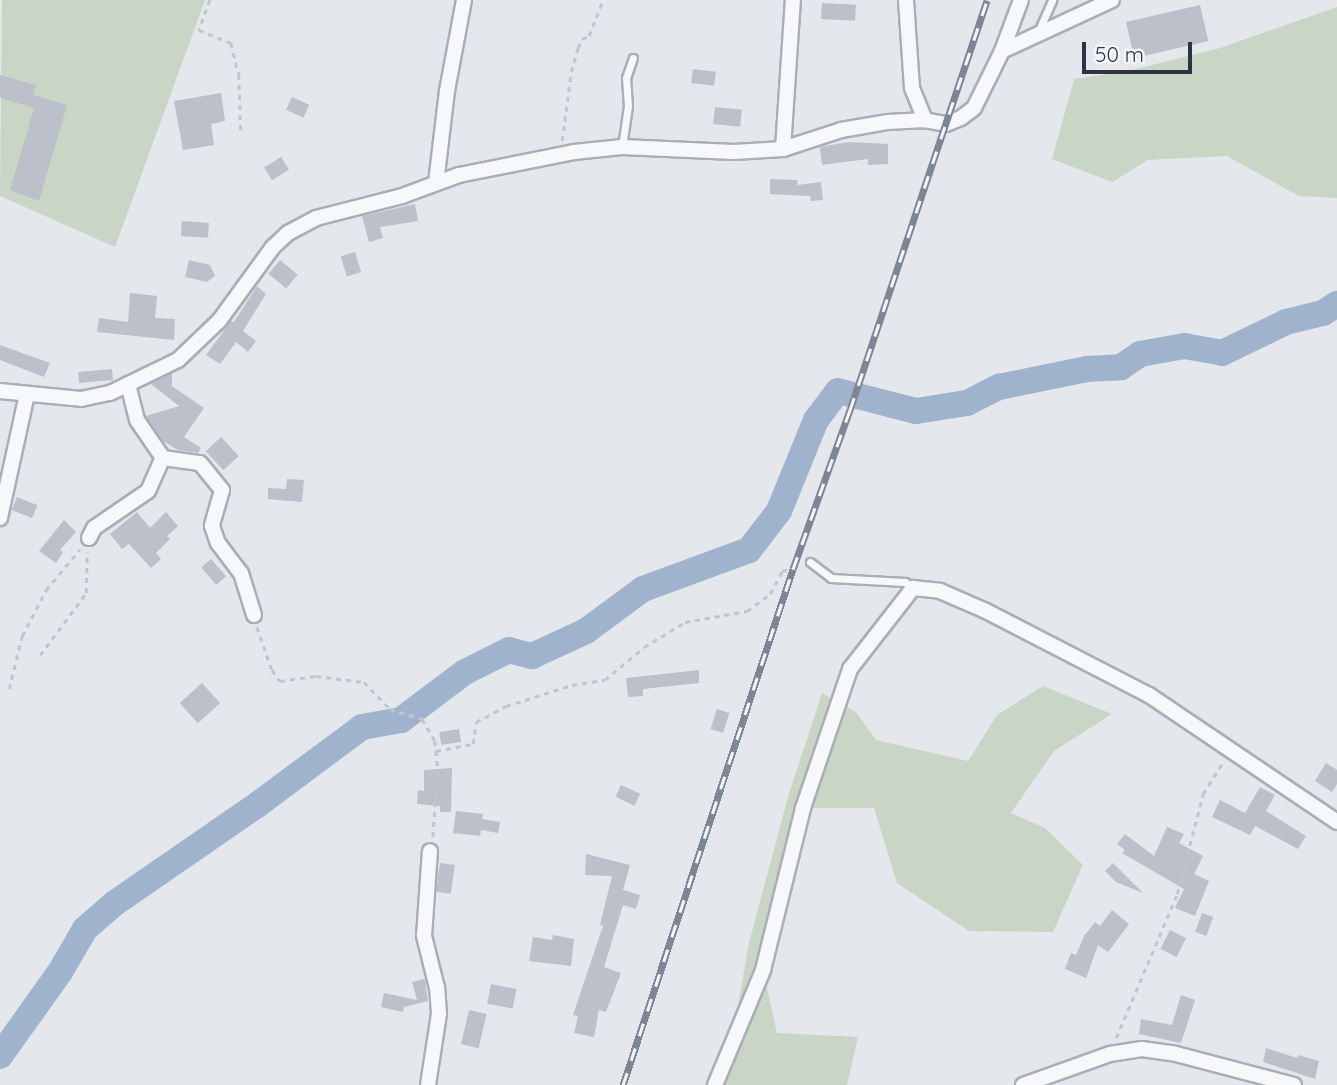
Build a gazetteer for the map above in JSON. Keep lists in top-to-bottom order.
{
  "scale_bar": "50 m"
}
